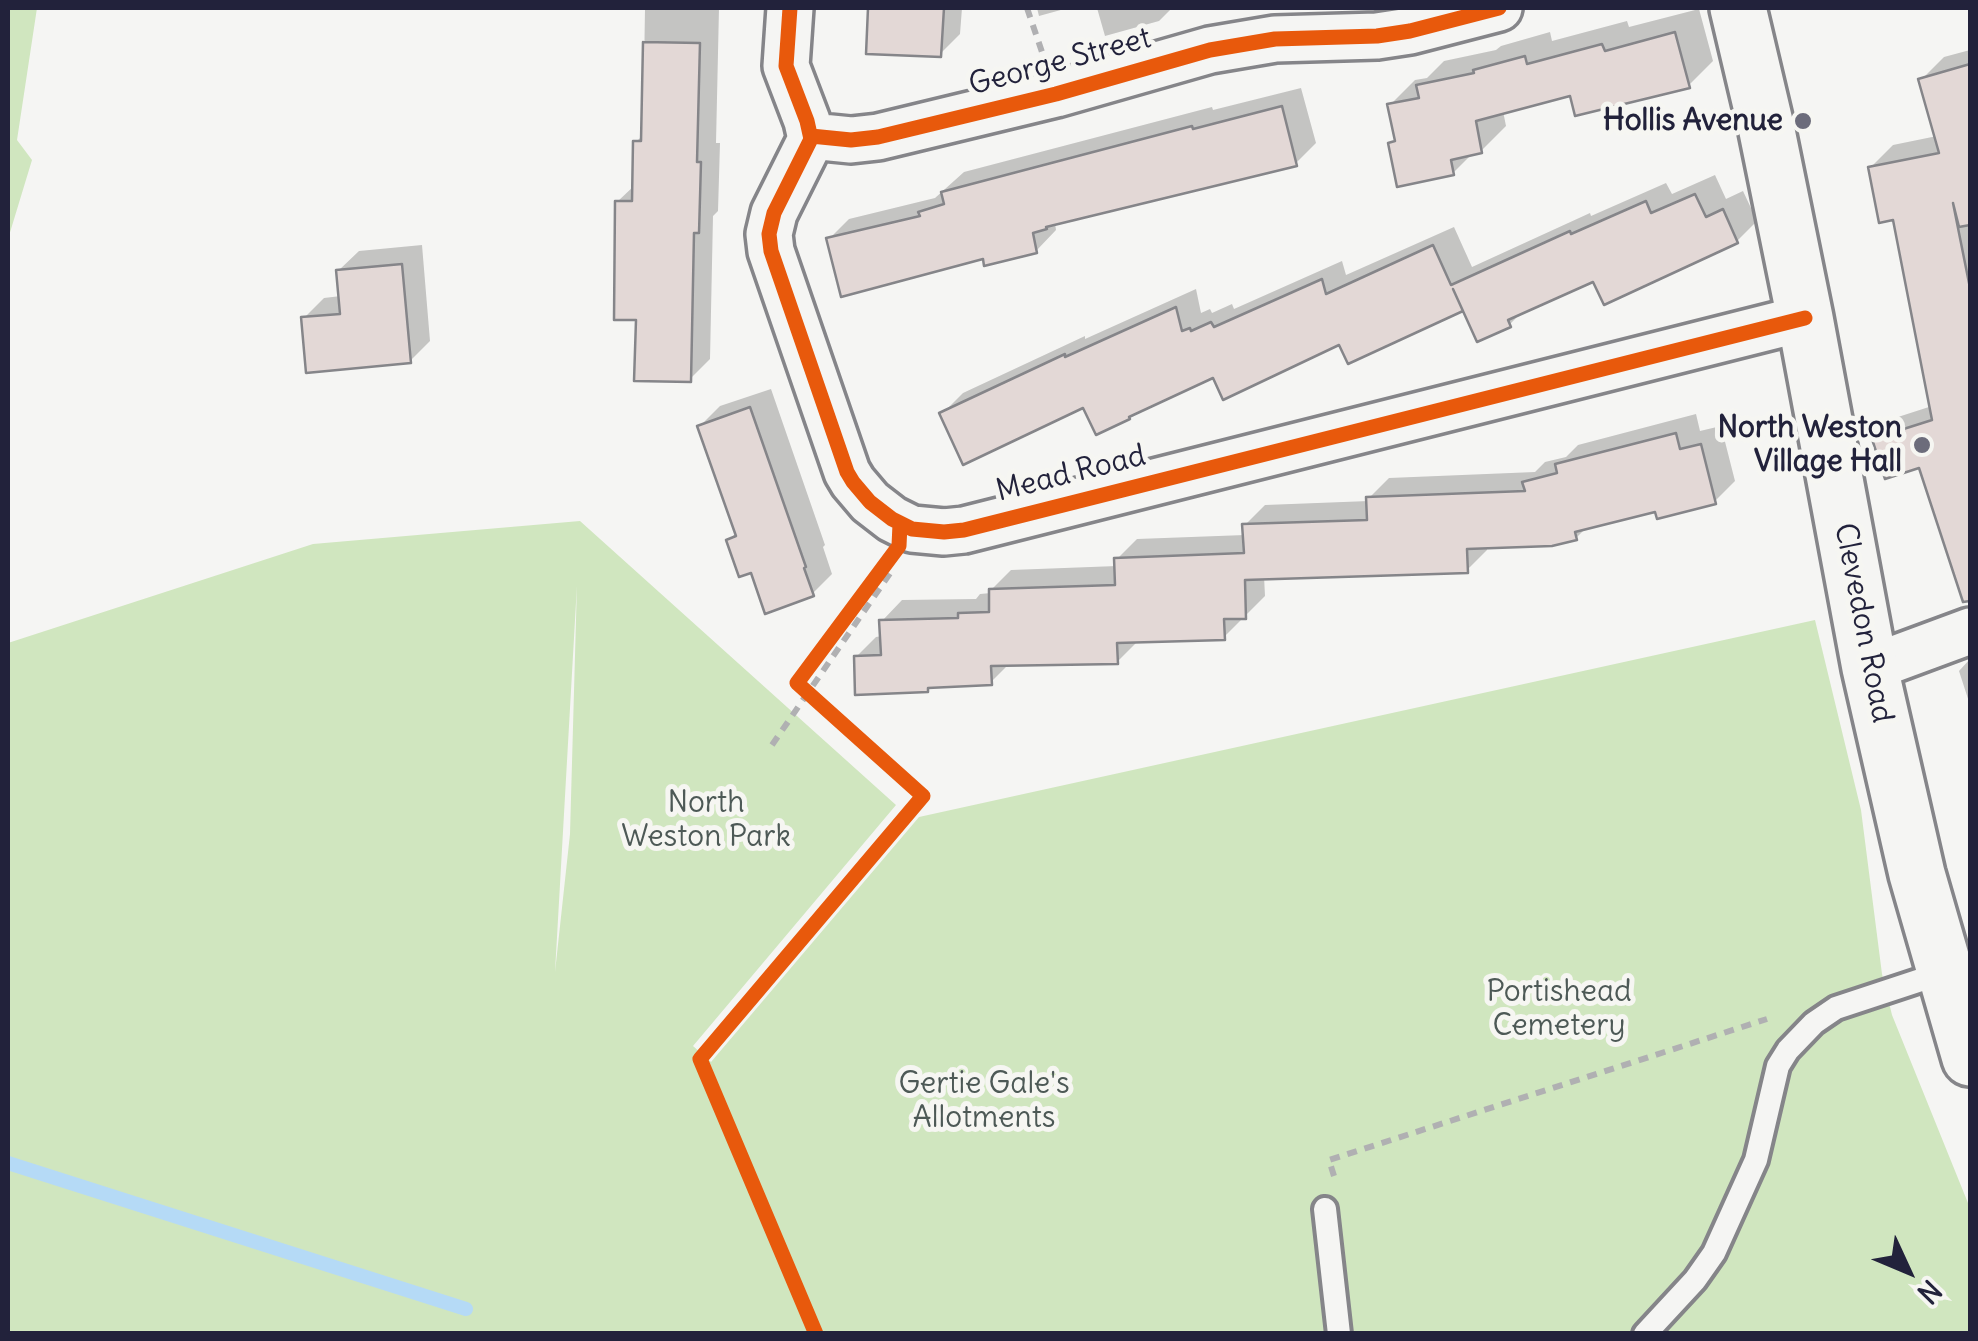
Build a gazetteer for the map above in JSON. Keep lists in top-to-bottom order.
{
  "streets": {
    "main road": ["Clevedon Road"],
    "street": ["George Street", "Mead Road"]
  },
  "crossings": [
    ["Mead Road", "Clevedon Road"]
  ],
  "parks": ["North Weston Park", "Portishead Cemetery", "Gertie Gale's Allotments"],
  "places": ["Hollis Avenue", "North Weston Village Hall"],
  "north": "bottom right"
}
